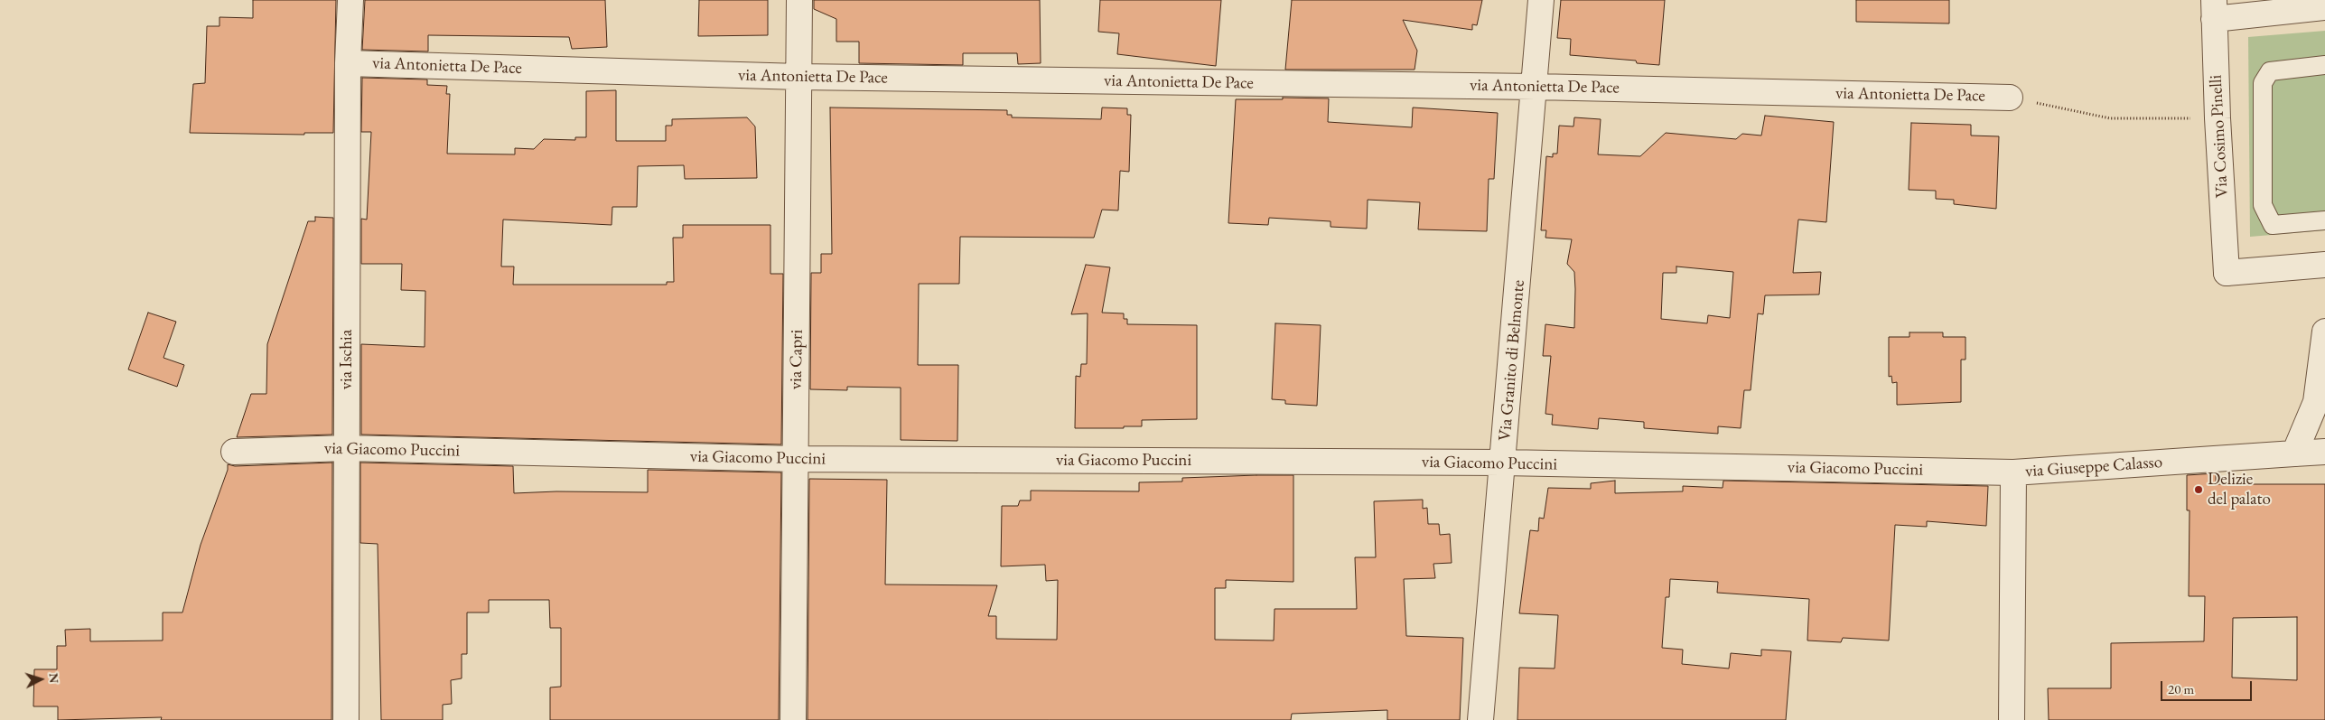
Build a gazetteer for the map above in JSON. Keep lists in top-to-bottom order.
{
  "streets": {
    "street": [
      "via Antonietta De Pace",
      "Via Cosimo Pinelli",
      "via Ischia",
      "via Capri",
      "Via Granito di Belmonte",
      "via Giacomo Puccini",
      "via Giuseppe Calasso"
    ]
  },
  "crossings": [
    ["via Antonietta De Pace", "via Ischia"],
    ["via Antonietta De Pace", "via Capri"],
    ["via Antonietta De Pace", "Via Granito di Belmonte"],
    ["via Ischia", "via Giacomo Puccini"],
    ["via Capri", "via Giacomo Puccini"],
    ["Via Granito di Belmonte", "via Giacomo Puccini"],
    ["via Giacomo Puccini", "via Giuseppe Calasso"]
  ],
  "places": ["Delizie del palato"],
  "scale_bar": "20 m",
  "north": "right"
}
